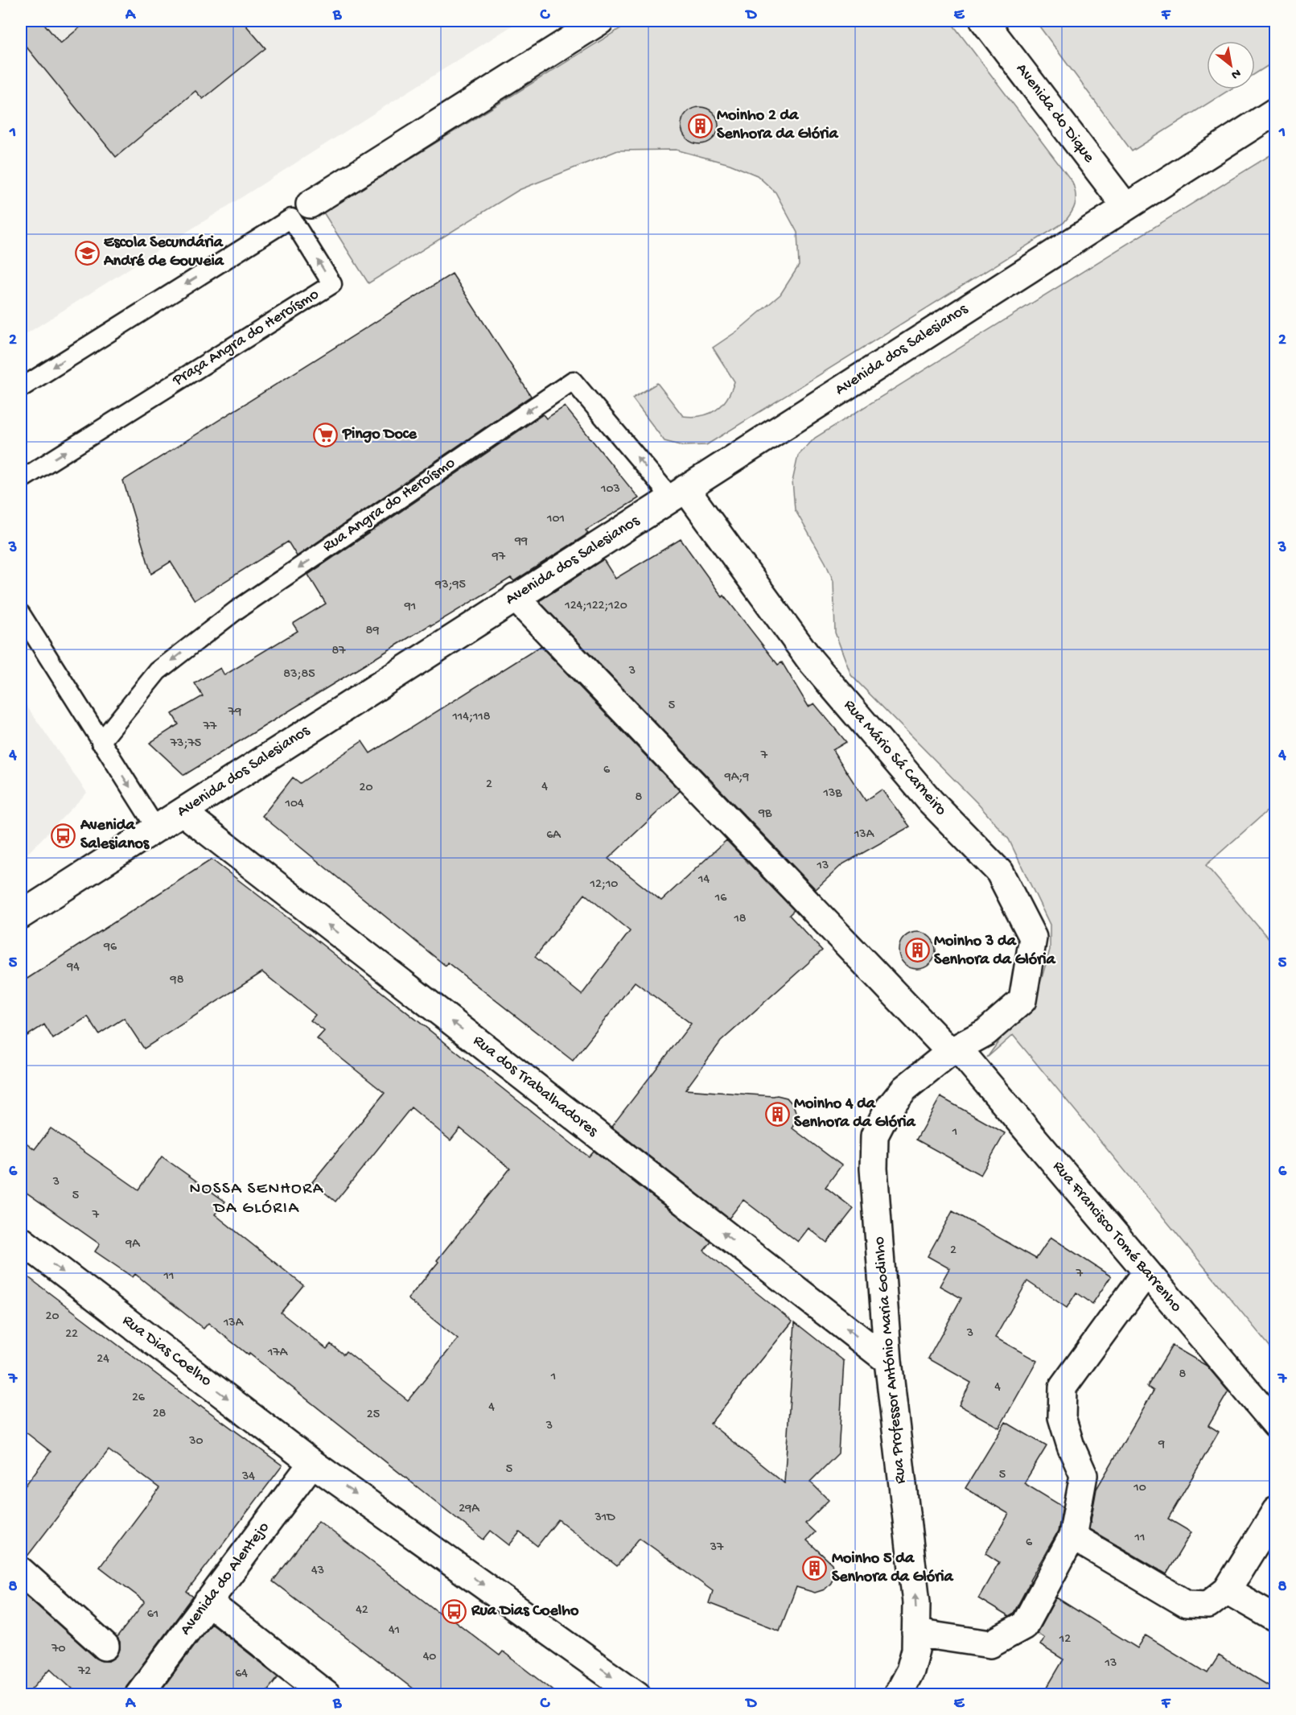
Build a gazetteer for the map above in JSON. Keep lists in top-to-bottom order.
{
  "streets": {
    "street": [
      "Avenida do Dique",
      "Avenida dos Salesianos",
      "Rua Mário Sá Carneiro",
      "Rua dos Trabalhadores",
      "Rua Francisco Tomé Barrenho",
      "Rua Dias Coelho",
      "Rua Professor António Maria Godinho",
      "Avenida do Alentejo"
    ],
    "lane": ["Praça Angra do Heroísmo", "Rua Angra do Heroísmo"]
  },
  "crossings": [
    ["Avenida do Dique", "Avenida dos Salesianos"],
    ["Avenida dos Salesianos", "Rua Angra do Heroísmo"],
    ["Avenida dos Salesianos", "Rua Mário Sá Carneiro"],
    ["Avenida dos Salesianos", "Rua dos Trabalhadores"],
    ["Avenida dos Salesianos", "Rua Francisco Tomé Barrenho"],
    ["Rua Angra do Heroísmo", "Rua Mário Sá Carneiro"],
    ["Rua Mário Sá Carneiro", "Rua Francisco Tomé Barrenho"],
    ["Rua Mário Sá Carneiro", "Rua Professor António Maria Godinho"],
    ["Rua dos Trabalhadores", "Rua Professor António Maria Godinho"],
    ["Rua Francisco Tomé Barrenho", "Rua Professor António Maria Godinho"],
    ["Rua Dias Coelho", "Avenida do Alentejo"]
  ],
  "one_way": [
    "Rua Angra do Heroísmo",
    "Rua dos Trabalhadores",
    "Rua Dias Coelho",
    "Rua Professor António Maria Godinho"
  ],
  "districts": ["NOSSA SENHORA DA GLÓRIA"],
  "places": {
    "building": [
      "Moinho 2 da Senhora da Glória",
      "Moinho 3 da Senhora da Glória",
      "Moinho 4 da Senhora da Glória",
      "Moinho 5 da Senhora da Glória"
    ],
    "school or university": ["Escola Secundária André de Gouveia"],
    "supermarket": ["Pingo Doce"],
    "bus stop": ["Avenida Salesianos", "Rua Dias Coelho"]
  },
  "house_numbers": [
    "103",
    "101",
    "99",
    "97",
    "93;95",
    "124;122;120",
    "91",
    "89",
    "87",
    "3",
    "83;85",
    "5",
    "79",
    "114;118",
    "77",
    "73;75",
    "7",
    "6",
    "9A;9",
    "2",
    "4",
    "20",
    "13B",
    "8",
    "104",
    "9B",
    "13A",
    "6A",
    "13",
    "14",
    "12;10",
    "16",
    "18",
    "96",
    "94",
    "98",
    "1",
    "3",
    "5",
    "7",
    "9A",
    "2",
    "7",
    "11",
    "20",
    "13A",
    "3",
    "22",
    "17A",
    "24",
    "8",
    "1",
    "4",
    "26",
    "4",
    "28",
    "25",
    "3",
    "30",
    "9",
    "5",
    "5",
    "34",
    "10",
    "29A",
    "31D",
    "11",
    "6",
    "37",
    "43",
    "42",
    "61",
    "41",
    "12",
    "70",
    "40",
    "13",
    "72",
    "64"
  ],
  "north": "bottom right",
  "grid": {
    "columns": [
      "A",
      "B",
      "C",
      "D",
      "E",
      "F"
    ],
    "rows": [
      "1",
      "2",
      "3",
      "4",
      "5",
      "6",
      "7",
      "8"
    ]
  }
}
